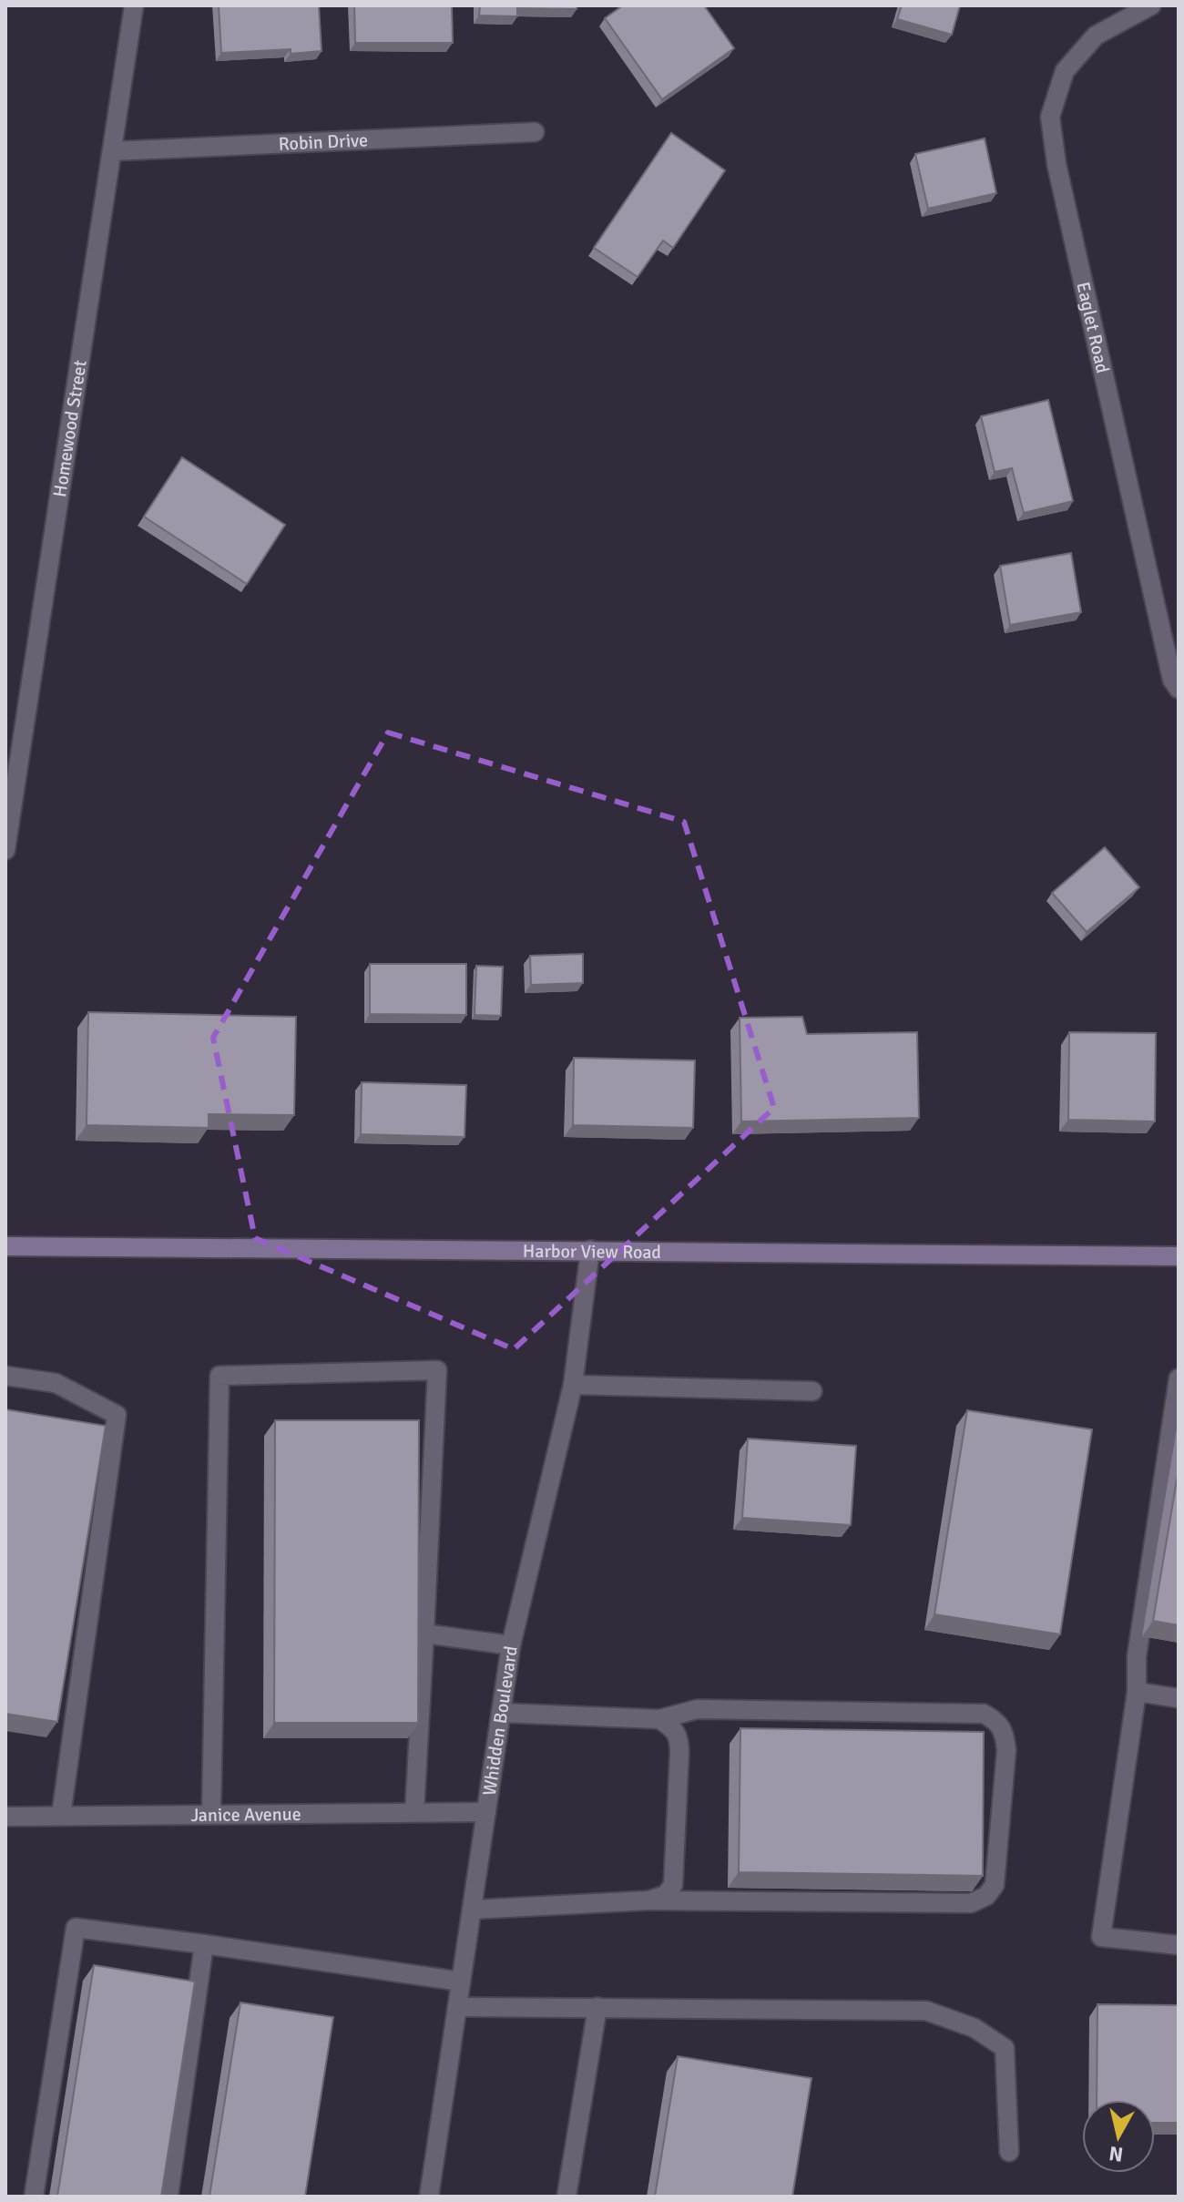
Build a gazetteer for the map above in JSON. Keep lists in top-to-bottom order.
{
  "streets": {
    "main road": ["Harbor View Road"],
    "street": [
      "Robin Drive",
      "Eaglet Road",
      "Homewood Street",
      "Whidden Boulevard",
      "Janice Avenue"
    ]
  },
  "crossings": [
    ["Robin Drive", "Homewood Street"],
    ["Harbor View Road", "Whidden Boulevard"],
    ["Whidden Boulevard", "Janice Avenue"]
  ],
  "north": "bottom"
}
